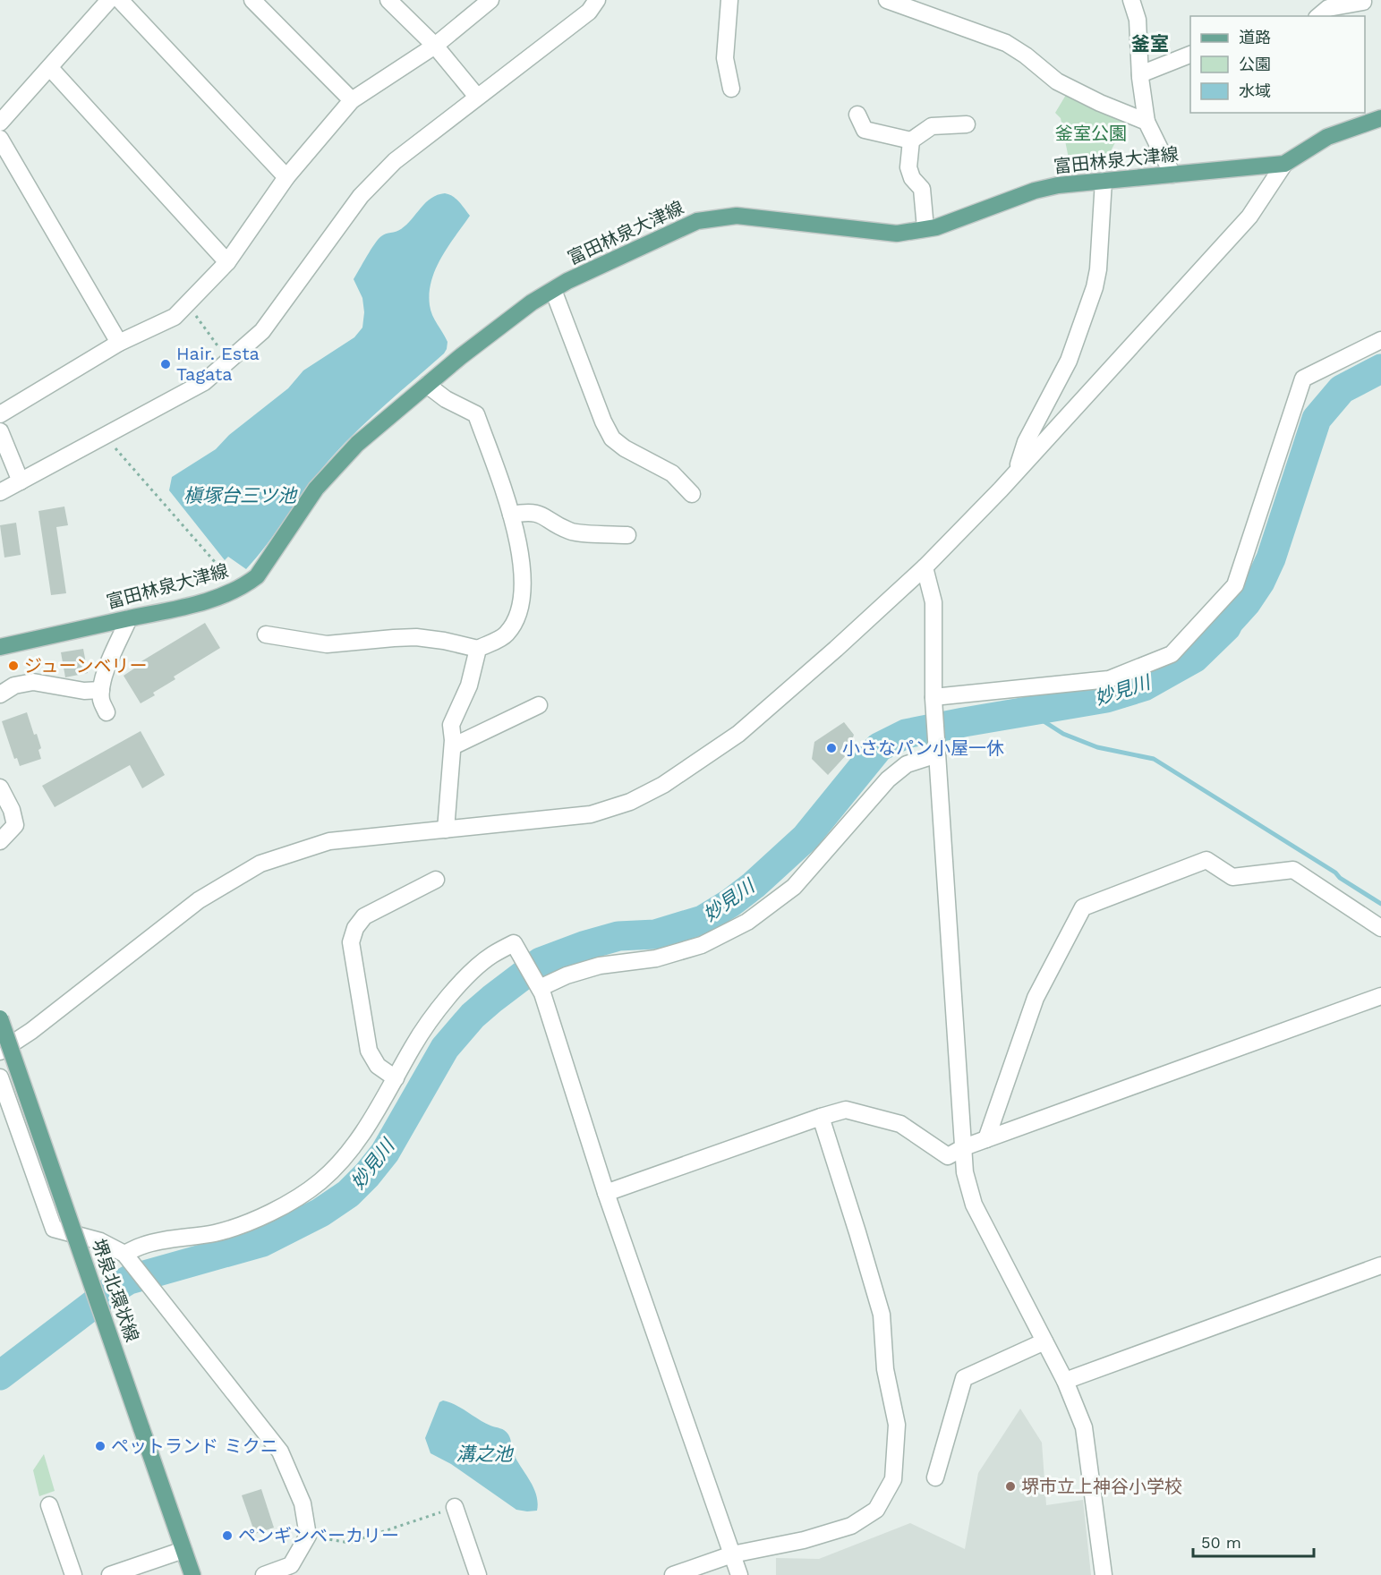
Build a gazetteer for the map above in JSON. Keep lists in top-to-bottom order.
{
  "streets": {
    "main road": ["富田林泉大津線", "堺泉北環状線"]
  },
  "districts": ["釜室"],
  "water": ["槇塚台三ツ池", "妙見川", "溝之池"],
  "parks": ["釜室公園"],
  "places": [
    "Hair. Esta Tagata",
    "ジューンベリー",
    "小さなパン小屋一休",
    "ペットランド ミクニ",
    "堺市立上神谷小学校",
    "ペンギンベーカリー"
  ],
  "legend": ["道路", "公園", "水域"],
  "scale_bar": "50 m"
}
